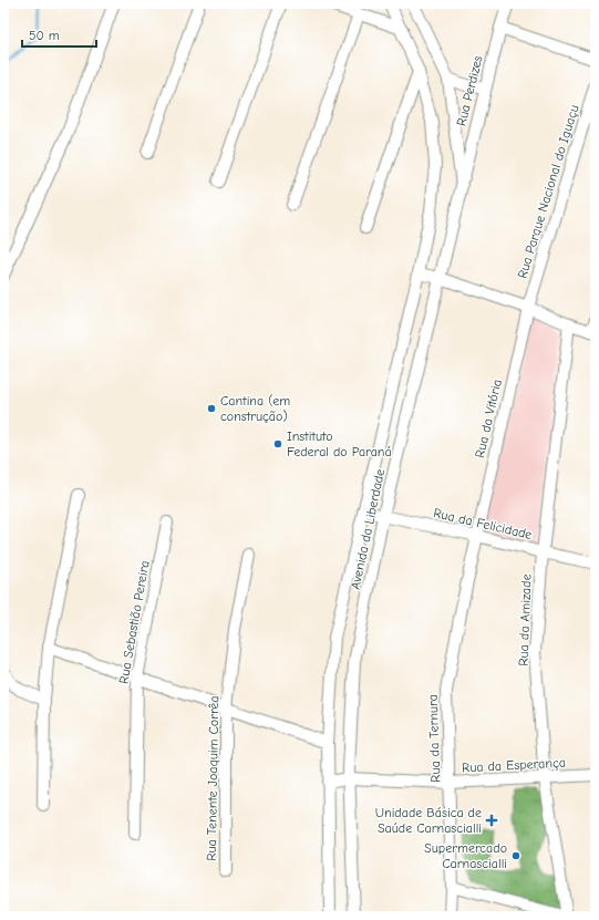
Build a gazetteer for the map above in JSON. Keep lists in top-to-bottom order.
{
  "streets": {
    "street": [
      "Rua Perdizes",
      "Rua Parque Nacional do Iguaçu",
      "Rua da Vitória",
      "Rua da Felicidade",
      "Avenida da Liberdade",
      "Rua da Amizade",
      "Rua Sebastião Pereira",
      "Rua da Ternura",
      "Rua da Esperança",
      "Rua Tenente Joaquim Corrêa"
    ]
  },
  "crossings": [
    ["Rua Perdizes", "Avenida da Liberdade"],
    ["Rua Parque Nacional do Iguaçu", "Rua da Vitória"],
    ["Rua da Vitória", "Rua da Felicidade"],
    ["Rua da Vitória", "Rua da Ternura"],
    ["Rua da Felicidade", "Avenida da Liberdade"],
    ["Rua da Felicidade", "Rua da Amizade"],
    ["Rua da Felicidade", "Rua da Ternura"],
    ["Avenida da Liberdade", "Rua da Esperança"],
    ["Rua da Amizade", "Rua da Esperança"],
    ["Rua da Ternura", "Rua da Esperança"]
  ],
  "places": {
    "other": ["Cantina (em construção)", "Instituto Federal do Paraná", "Supermercado Carnascialli"],
    "health": ["Unidade Básica de Saúde Carnascialli"]
  },
  "scale_bar": "50 m"
}
